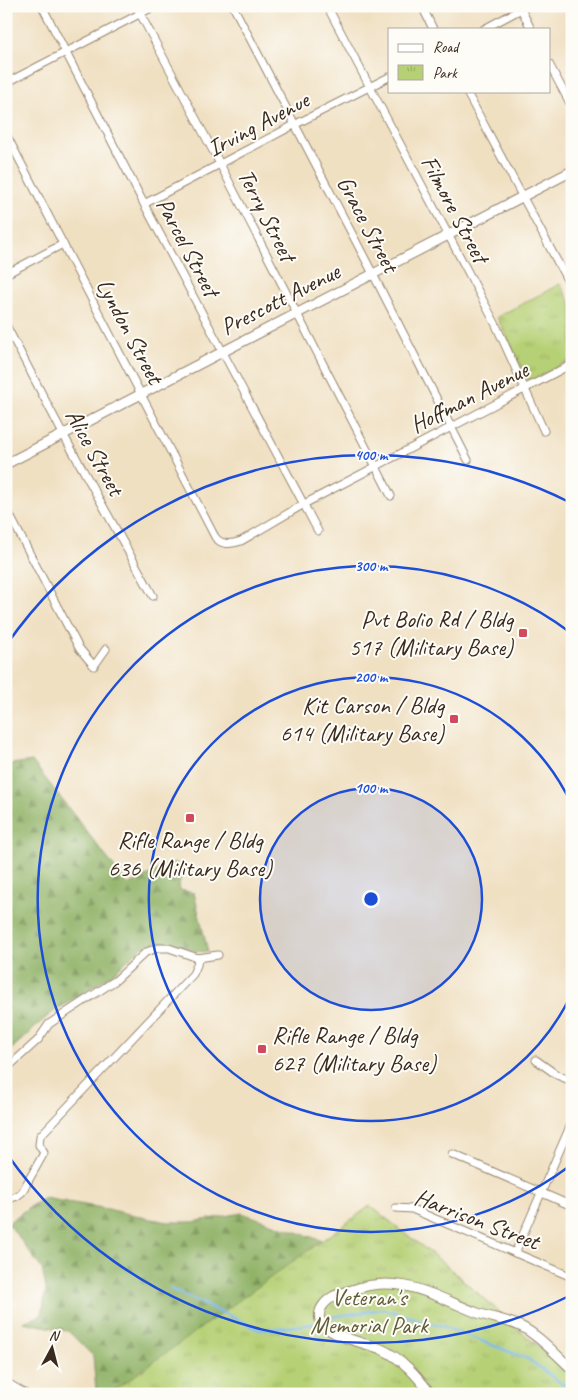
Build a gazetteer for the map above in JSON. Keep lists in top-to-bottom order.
{
  "streets": {
    "street": [
      "Irving Avenue",
      "Filmore Street",
      "Terry Street",
      "Grace Street",
      "Parcel Street",
      "Prescott Avenue",
      "Lyndon Street",
      "Hoffman Avenue",
      "Alice Street",
      "Harrison Street"
    ]
  },
  "crossings": [
    ["Irving Avenue", "Filmore Street"],
    ["Irving Avenue", "Terry Street"],
    ["Irving Avenue", "Grace Street"],
    ["Irving Avenue", "Parcel Street"],
    ["Filmore Street", "Prescott Avenue"],
    ["Filmore Street", "Hoffman Avenue"],
    ["Terry Street", "Prescott Avenue"],
    ["Terry Street", "Hoffman Avenue"],
    ["Grace Street", "Prescott Avenue"],
    ["Grace Street", "Hoffman Avenue"],
    ["Parcel Street", "Prescott Avenue"],
    ["Parcel Street", "Hoffman Avenue"],
    ["Prescott Avenue", "Lyndon Street"],
    ["Prescott Avenue", "Alice Street"],
    ["Lyndon Street", "Hoffman Avenue"]
  ],
  "parks": ["Veteran's Memorial Park"],
  "places": {
    "transit": [
      "Pvt Bolio Rd / Bldg 517 (Military Base)",
      "Kit Carson / Bldg 614 (Military Base)",
      "Rifle Range / Bldg 636 (Military Base)",
      "Rifle Range / Bldg 627 (Military Base)"
    ]
  },
  "legend": ["Road", "Park"],
  "north": "top",
  "rings": [
    "400 m",
    "300 m",
    "200 m",
    "100 m"
  ]
}
